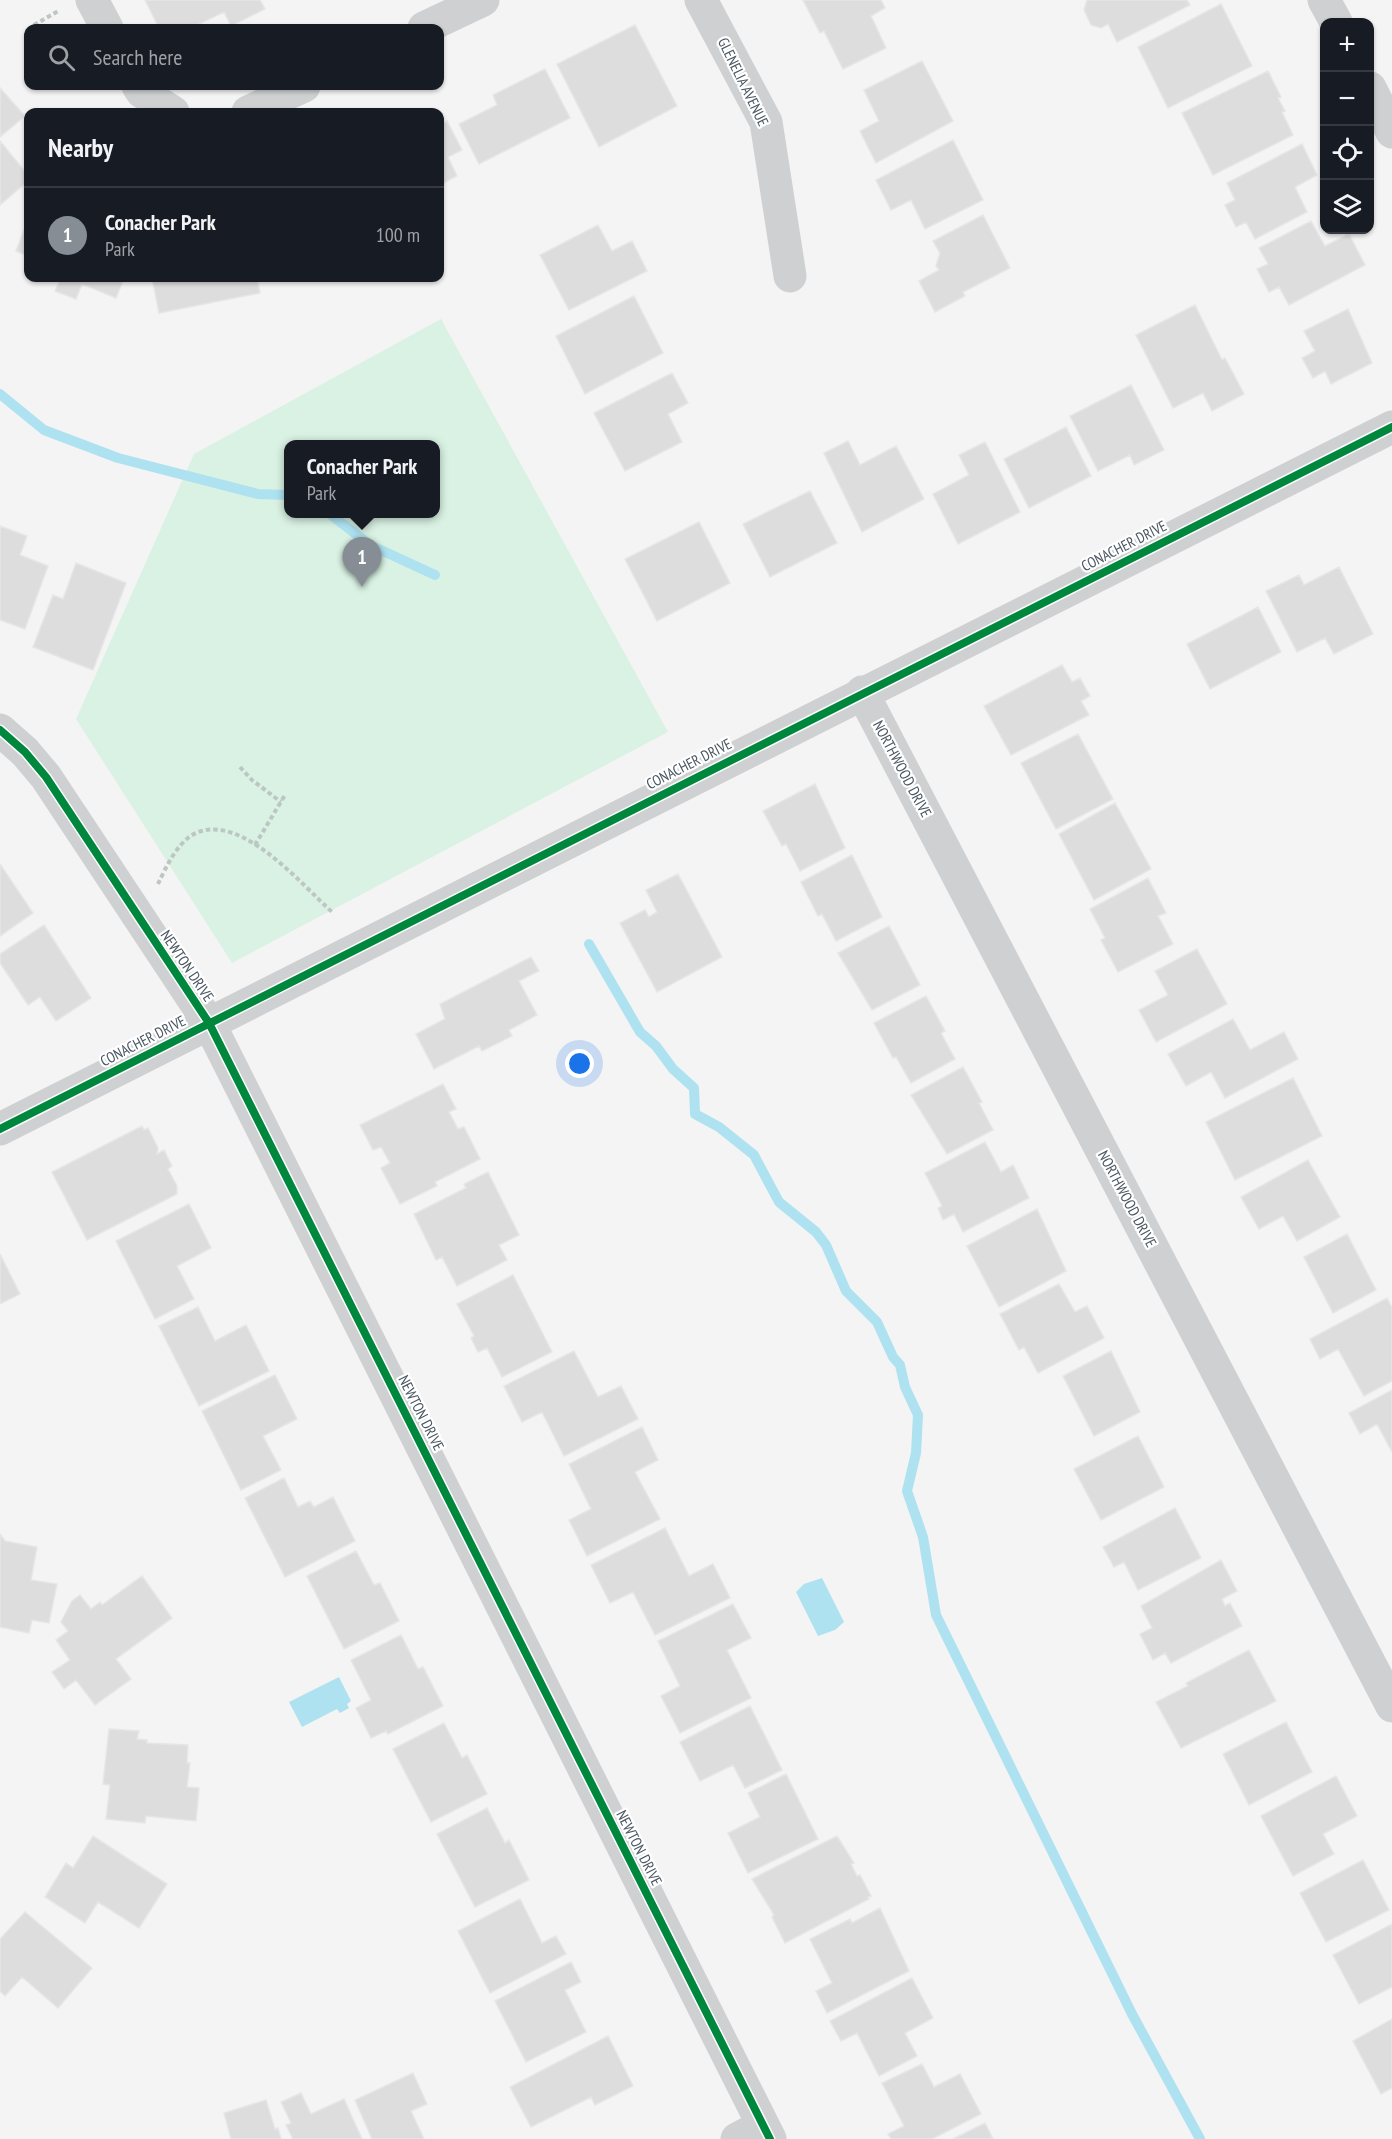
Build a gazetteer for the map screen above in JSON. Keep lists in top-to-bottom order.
{
  "streets": {
    "street": [
      "GLENELIA AVENUE",
      "CONACHER DRIVE",
      "NORTHWOOD DRIVE",
      "NEWTON DRIVE"
    ]
  },
  "crossings": [
    ["CONACHER DRIVE", "NORTHWOOD DRIVE"],
    ["CONACHER DRIVE", "NEWTON DRIVE"]
  ],
  "page": {
    "map_buttons": ["+", "−"],
    "search": "Search here",
    "heading": "Nearby",
    "list": [
      {
        "mark": "1",
        "name": "Conacher Park",
        "note": "Park",
        "value": "100 m"
      }
    ],
    "popup": ["Conacher Park", "Park"],
    "pins": "1"
  }
}
